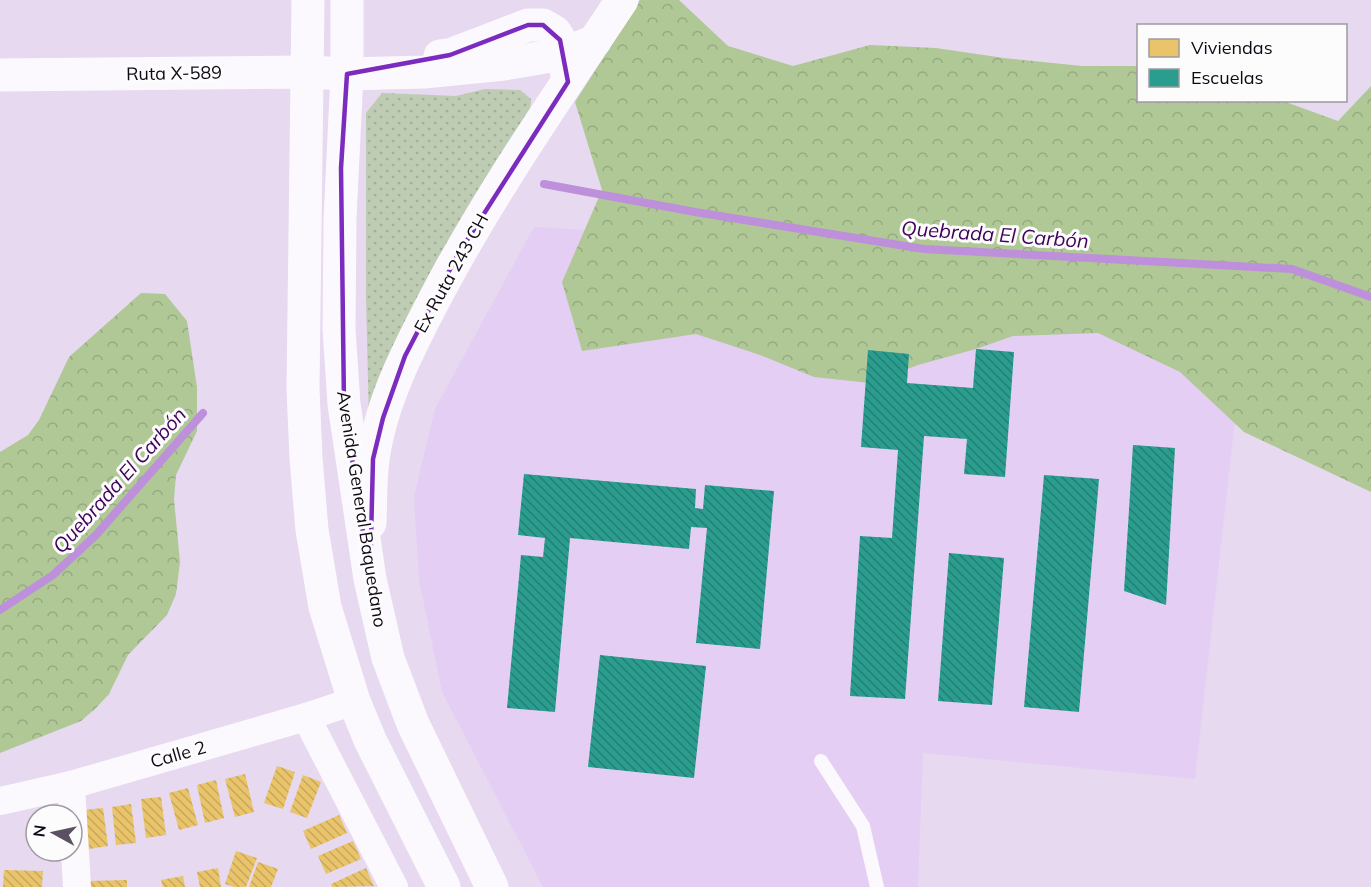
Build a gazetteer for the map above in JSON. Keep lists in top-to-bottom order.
{
  "streets": {
    "main road": ["Ruta X-589", "Ex Ruta 243 CH", "Avenida General Baquedano"],
    "street": ["Calle 2"]
  },
  "crossings": [
    ["Ruta X-589", "Ex Ruta 243 CH"],
    ["Ruta X-589", "Avenida General Baquedano"],
    ["Ex Ruta 243 CH", "Avenida General Baquedano"]
  ],
  "water": ["Quebrada El Carbón"],
  "legend": ["Viviendas", "Escuelas"],
  "north": "left"
}
